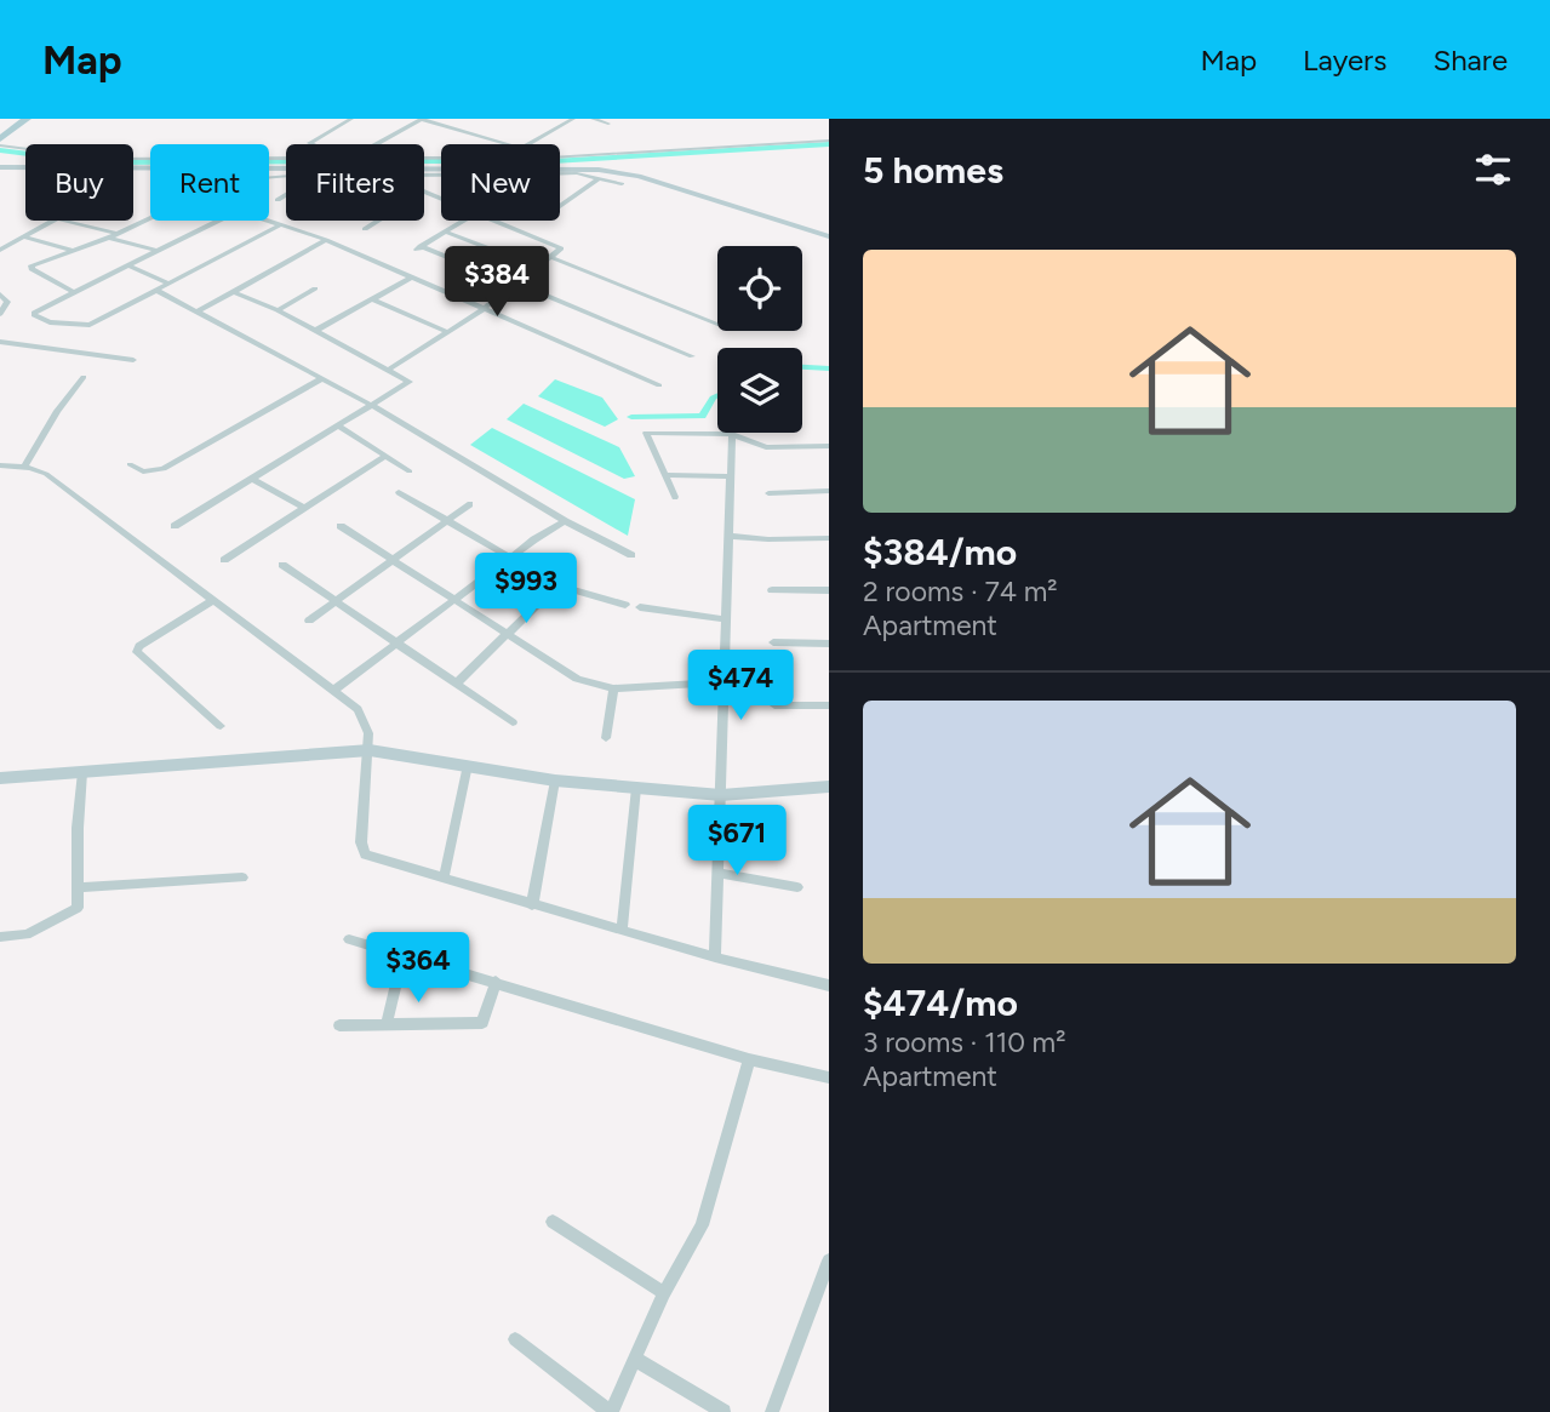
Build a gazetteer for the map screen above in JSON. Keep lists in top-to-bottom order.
{
  "page": {
    "header": "Map",
    "nav": ["Map", "Layers", "Share"],
    "heading": "5 homes",
    "chip": [
      "Buy",
      "Rent",
      "Filters",
      "New"
    ],
    "list": [
      {
        "name": "$384/mo",
        "note": "2 rooms · 74 m² · Apartment"
      },
      {
        "name": "$474/mo",
        "note": "3 rooms · 110 m² · Apartment"
      }
    ],
    "price": [
      "$384",
      "$993",
      "$474",
      "$671",
      "$364"
    ]
  }
}
